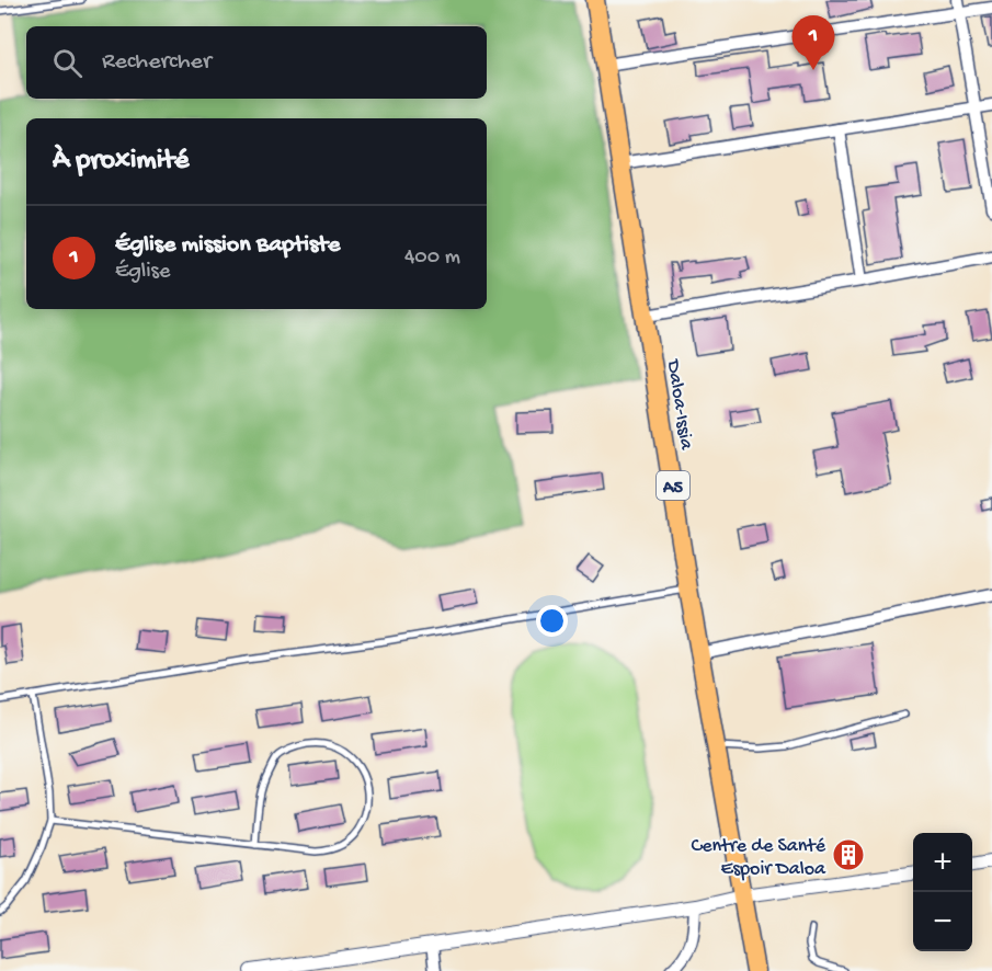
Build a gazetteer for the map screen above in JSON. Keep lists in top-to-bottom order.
{
  "streets": {
    "main road": ["Daloa-Issia", "A5"]
  },
  "places": {
    "building": ["Centre de Santé Espoir Daloa"]
  },
  "page": {
    "pins": "1",
    "search": "Rechercher",
    "heading": "À proximité",
    "list": [
      {
        "mark": "1",
        "name": "Église mission Baptiste",
        "note": "Église",
        "value": "400 m"
      }
    ],
    "map_buttons": ["+", "−"]
  }
}
